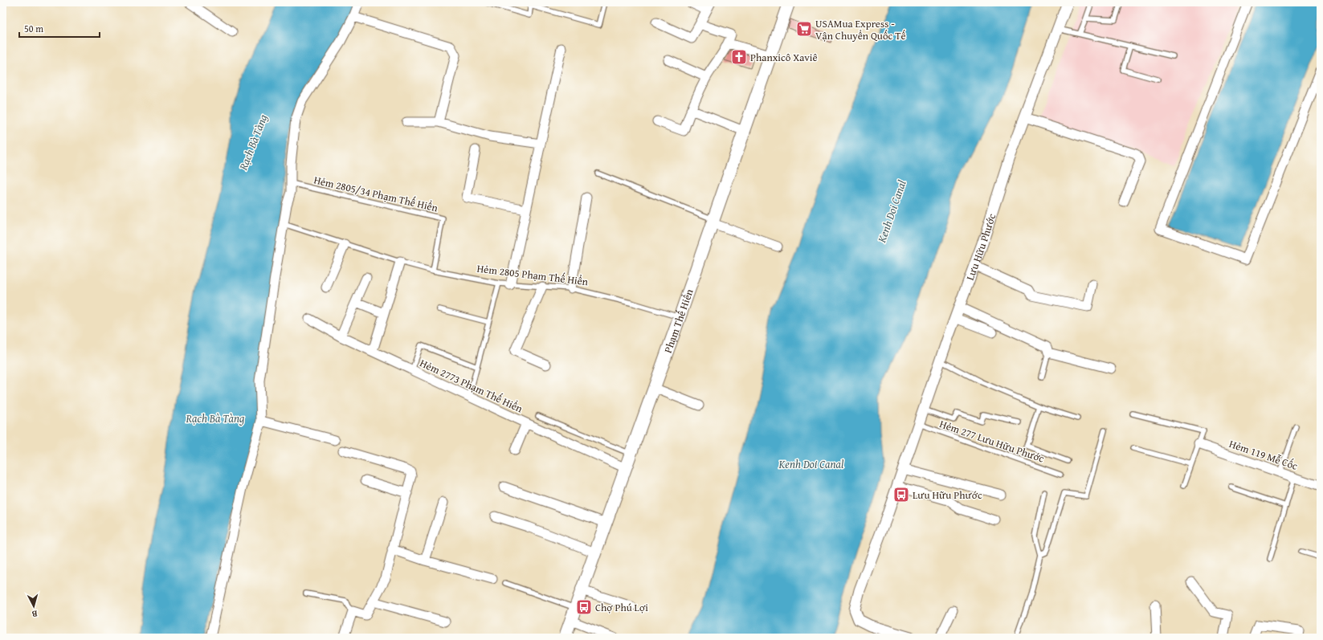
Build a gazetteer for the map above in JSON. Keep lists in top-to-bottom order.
{
  "streets": {
    "main road": ["Phạm Thế Hiển"],
    "street": ["Lưu Hữu Phước", "Hẻm 2773 Phạm Thế Hiển", "Hẻm 119 Mễ Cốc"],
    "lane": ["Hẻm 2805/34 Phạm Thế Hiển", "Hẻm 2805 Phạm Thế Hiển", "Hẻm 277 Lưu Hữu Phước"]
  },
  "crossings": [
    ["Hẻm 2805/34 Phạm Thế Hiển", "Hẻm 2805 Phạm Thế Hiển"],
    ["Lưu Hữu Phước", "Hẻm 277 Lưu Hữu Phước"],
    ["Hẻm 2805 Phạm Thế Hiển", "Phạm Thế Hiển"],
    ["Phạm Thế Hiển", "Hẻm 2773 Phạm Thế Hiển"]
  ],
  "water": ["Rạch Bà Tàng", "Kenh Doi Canal"],
  "places": {
    "supermarket": ["USAMua Express - Vận Chuyển Quốc Tế"],
    "church": ["Phanxicô Xaviê"],
    "bus stop": ["Lưu Hữu Phước", "Chợ Phú Lợi"]
  },
  "scale_bar": "50 m",
  "north": "bottom"
}
